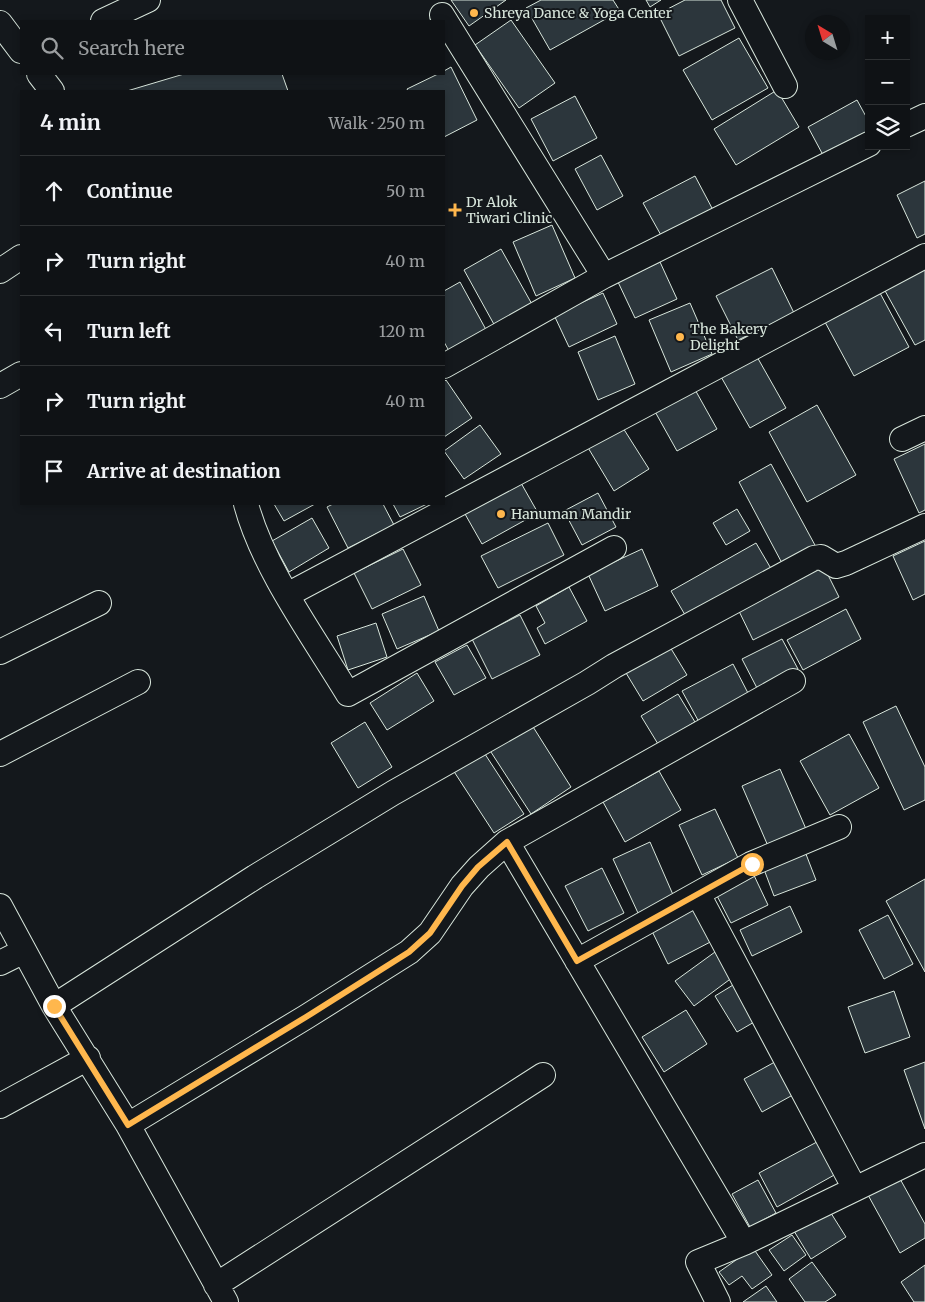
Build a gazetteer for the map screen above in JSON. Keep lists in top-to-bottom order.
{
  "places": {
    "other": ["Shreya Dance & Yoga Center", "The Bakery Delight", "Hanuman Mandir"],
    "health": ["Dr Alok Tiwari Clinic"]
  },
  "north": "top left",
  "page": {
    "map_buttons": ["+", "−"],
    "search": "Search here",
    "heading": ["4 min", "Walk · 250 m"],
    "list": [
      ["Continue", "50 m"],
      ["Turn right", "40 m"],
      ["Turn left", "120 m"],
      ["Turn right", "40 m"],
      "Arrive at destination"
    ]
  }
}
